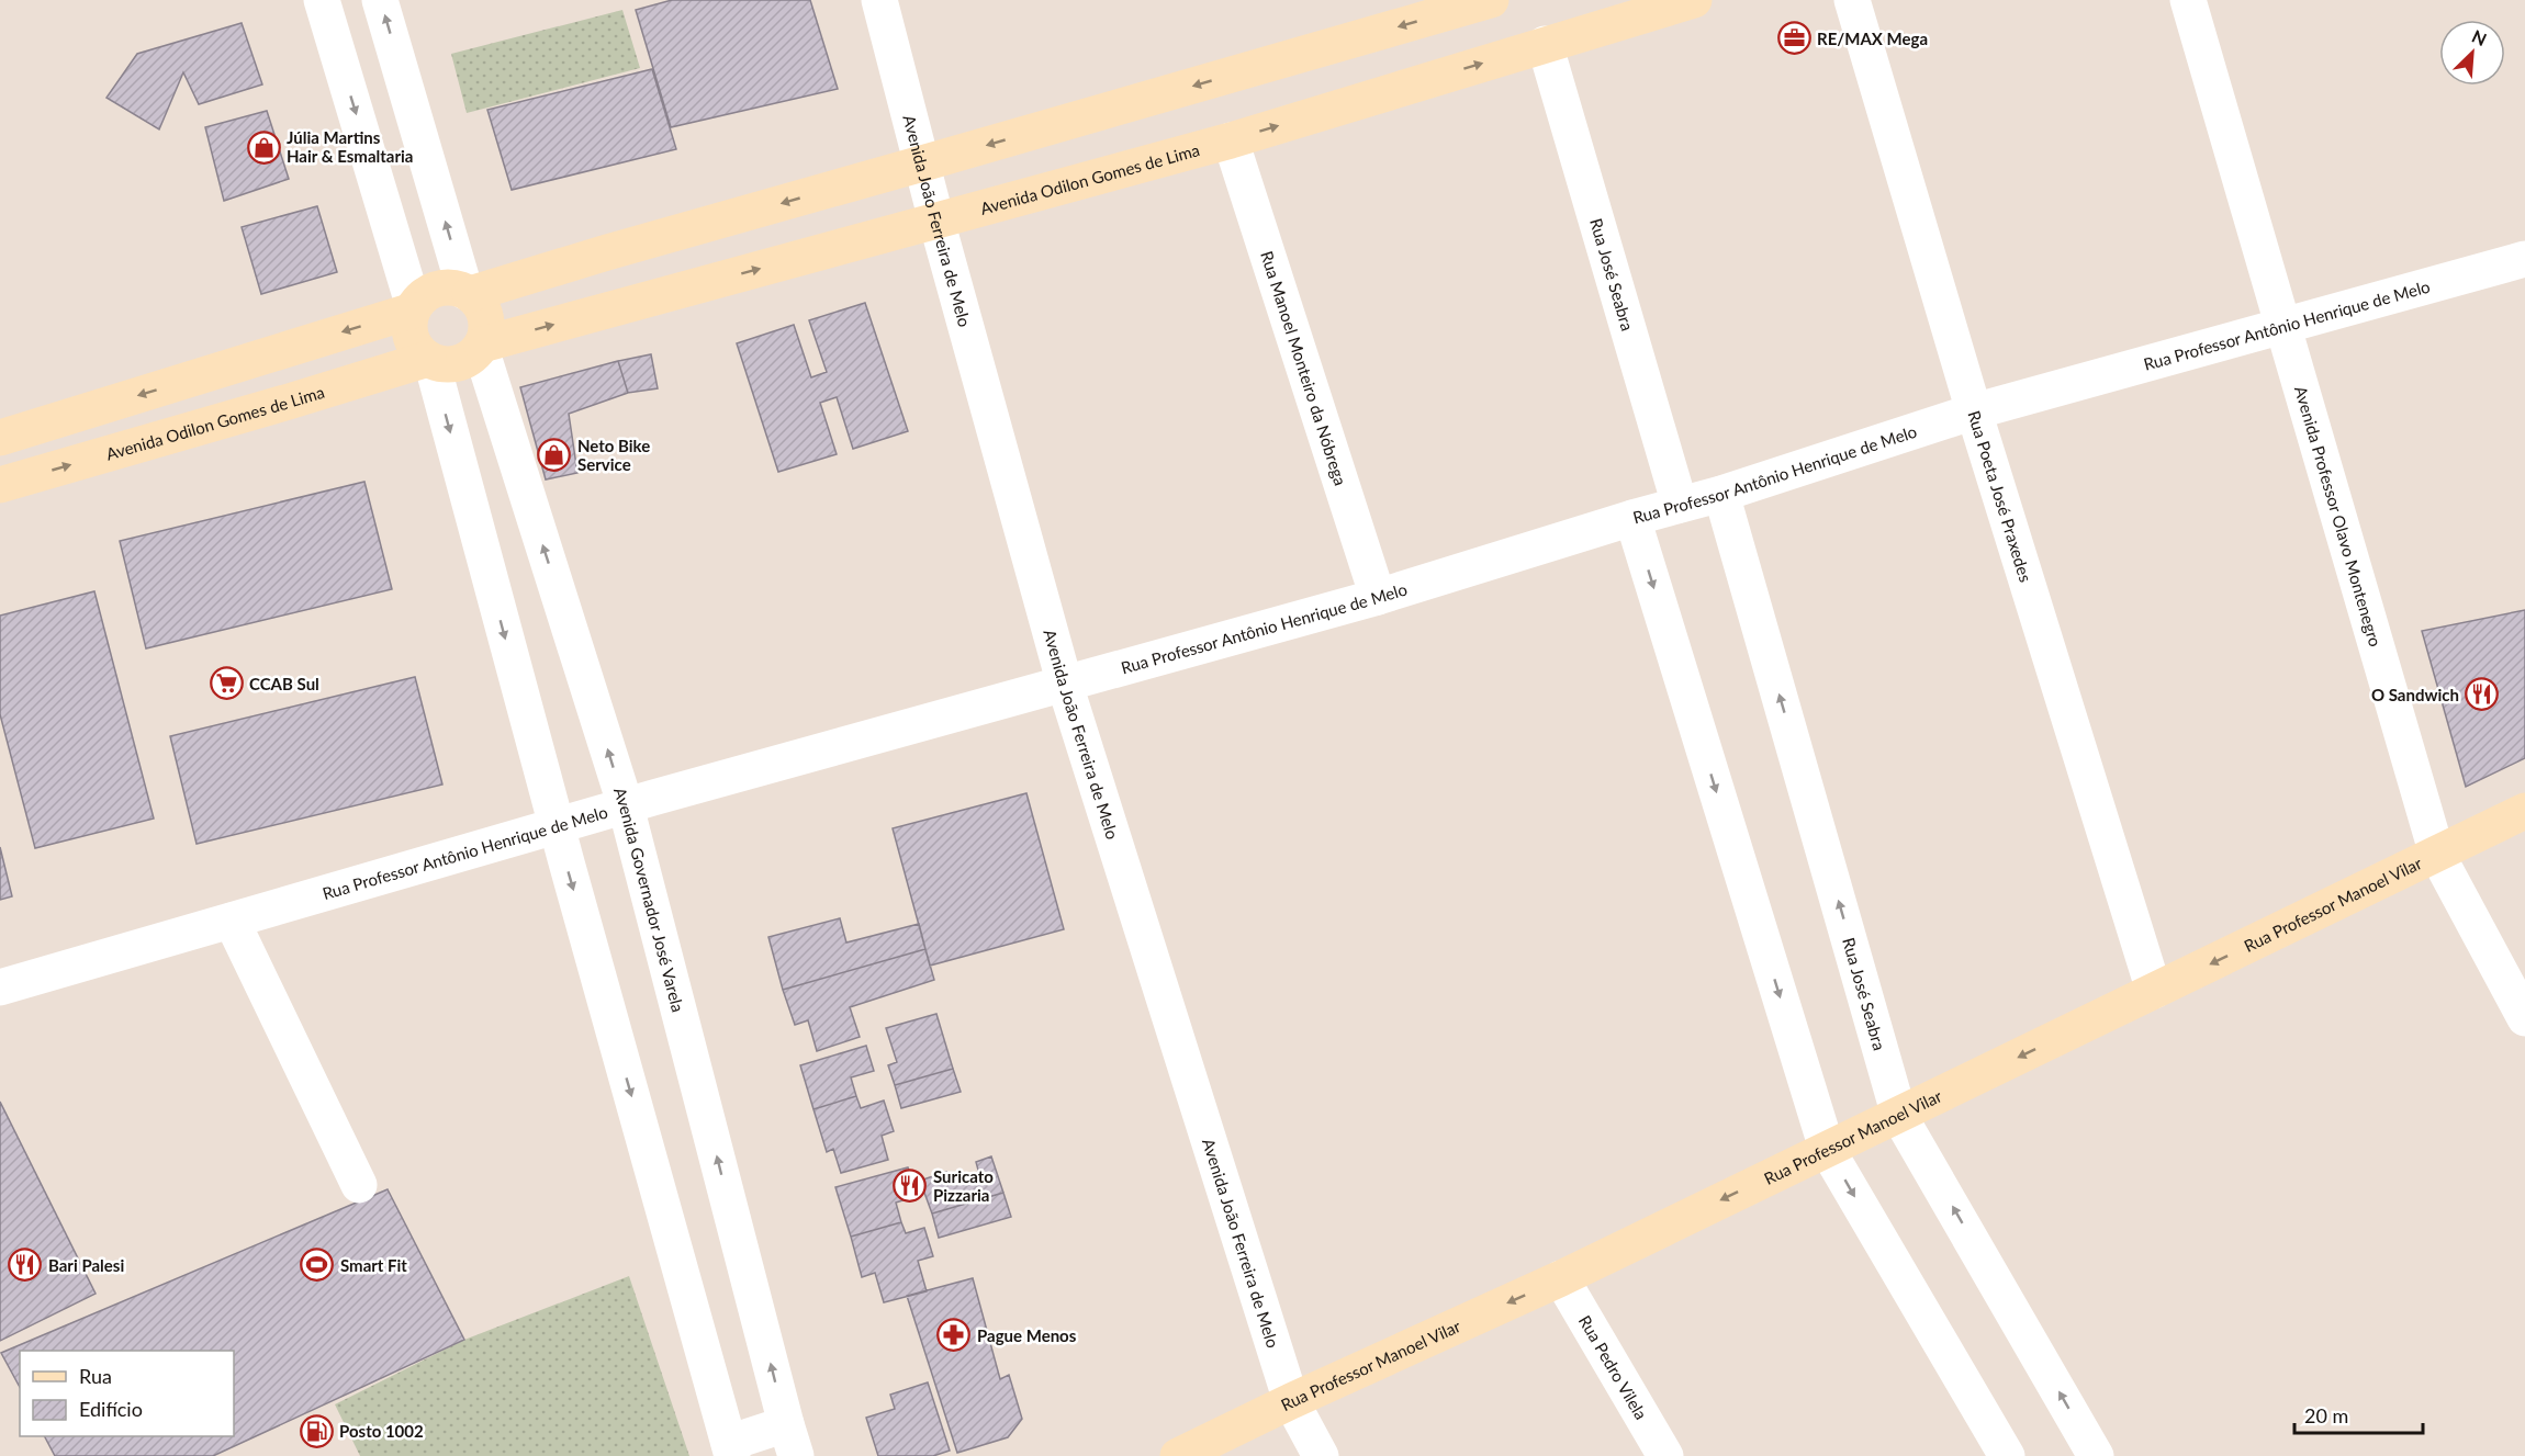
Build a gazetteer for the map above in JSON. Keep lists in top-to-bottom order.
{
  "streets": {
    "main road": ["Avenida Odilon Gomes de Lima", "Rua Professor Manoel Vilar"],
    "street": [
      "Avenida João Ferreira de Melo",
      "Rua José Seabra",
      "Rua Professor Antônio Henrique de Melo",
      "Rua Manoel Monteiro da Nóbrega",
      "Rua Poeta José Praxedes",
      "Avenida Professor Olavo Montenegro",
      "Avenida Governador José Varela",
      "Rua Pedro Vilela"
    ]
  },
  "crossings": [
    ["Avenida Odilon Gomes de Lima", "Avenida João Ferreira de Melo"],
    ["Avenida Odilon Gomes de Lima", "Rua José Seabra"],
    ["Avenida Odilon Gomes de Lima", "Rua Manoel Monteiro da Nóbrega"],
    ["Avenida Odilon Gomes de Lima", "Avenida Governador José Varela"],
    ["Avenida João Ferreira de Melo", "Rua Professor Antônio Henrique de Melo"],
    ["Avenida João Ferreira de Melo", "Rua Professor Manoel Vilar"],
    ["Rua José Seabra", "Rua Professor Antônio Henrique de Melo"],
    ["Rua José Seabra", "Rua Professor Manoel Vilar"],
    ["Rua Professor Antônio Henrique de Melo", "Rua Manoel Monteiro da Nóbrega"],
    ["Rua Professor Antônio Henrique de Melo", "Rua Poeta José Praxedes"],
    ["Rua Professor Antônio Henrique de Melo", "Avenida Professor Olavo Montenegro"],
    ["Rua Professor Antônio Henrique de Melo", "Avenida Governador José Varela"],
    ["Rua Poeta José Praxedes", "Rua Professor Manoel Vilar"],
    ["Avenida Professor Olavo Montenegro", "Rua Professor Manoel Vilar"],
    ["Rua Professor Manoel Vilar", "Rua Pedro Vilela"]
  ],
  "one_way": ["Rua Professor Manoel Vilar"],
  "places": {
    "office": ["RE/MAX Mega"],
    "shop": ["Júlia Martins Hair & Esmaltaria", "Neto Bike Service"],
    "supermarket": ["CCAB Sul"],
    "restaurant": ["O Sandwich", "Suricato Pizzaria", "Bari Palesi"],
    "sports": ["Smart Fit"],
    "pharmacy": ["Pague Menos"],
    "fuel station": ["Posto 1002"]
  },
  "legend": ["Rua", "Edifício"],
  "scale_bar": "20 m",
  "north": "top right"
}
